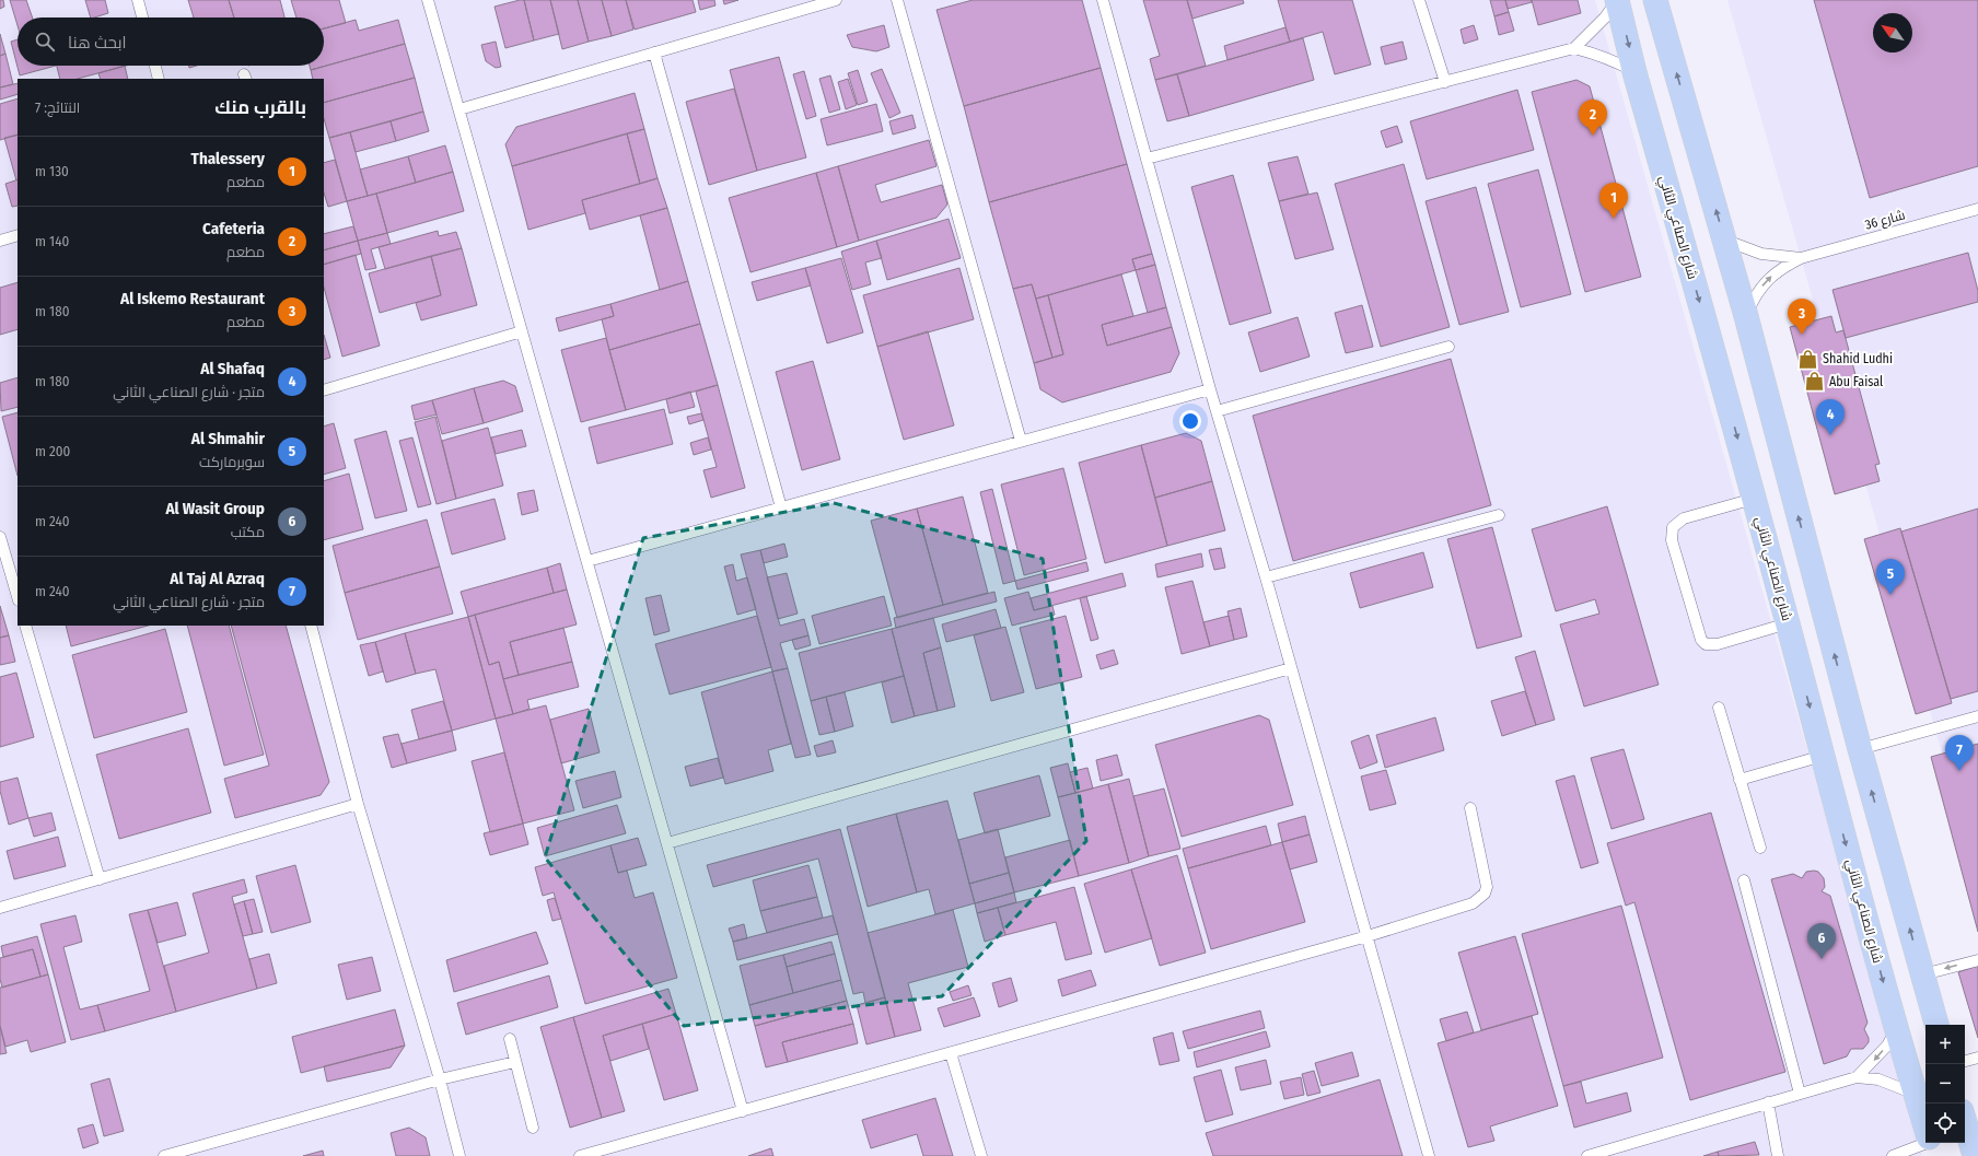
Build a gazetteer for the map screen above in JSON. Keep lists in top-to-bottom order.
{
  "streets": {
    "main road": ["شارع الصناعي الثاني"],
    "lane": ["شارع 36"]
  },
  "places": {
    "shop": ["Shahid Ludhi", "Abu Faisal"]
  },
  "north": "top left",
  "page": {
    "search": "ابحث هنا",
    "heading": ["بالقرب منك", "النتائج: 7"],
    "pins": [
      "2",
      "1",
      "3",
      "4",
      "5",
      "7",
      "6"
    ],
    "list": [
      {
        "mark": "1",
        "name": "Thalessery",
        "note": "مطعم",
        "value": "130 m"
      },
      {
        "mark": "2",
        "name": "Cafeteria",
        "note": "مطعم",
        "value": "140 m"
      },
      {
        "mark": "3",
        "name": "Al Iskemo Restaurant",
        "note": "مطعم",
        "value": "180 m"
      },
      {
        "mark": "4",
        "name": "Al Shafaq",
        "note": "متجر · شارع الصناعي الثاني",
        "value": "180 m"
      },
      {
        "mark": "5",
        "name": "Al Shmahir",
        "note": "سوبرماركت",
        "value": "200 m"
      },
      {
        "mark": "6",
        "name": "Al Wasit Group",
        "note": "مكتب",
        "value": "240 m"
      },
      {
        "mark": "7",
        "name": "Al Taj Al Azraq",
        "note": "متجر · شارع الصناعي الثاني",
        "value": "240 m"
      }
    ],
    "map_buttons": ["+", "−"]
  }
}
